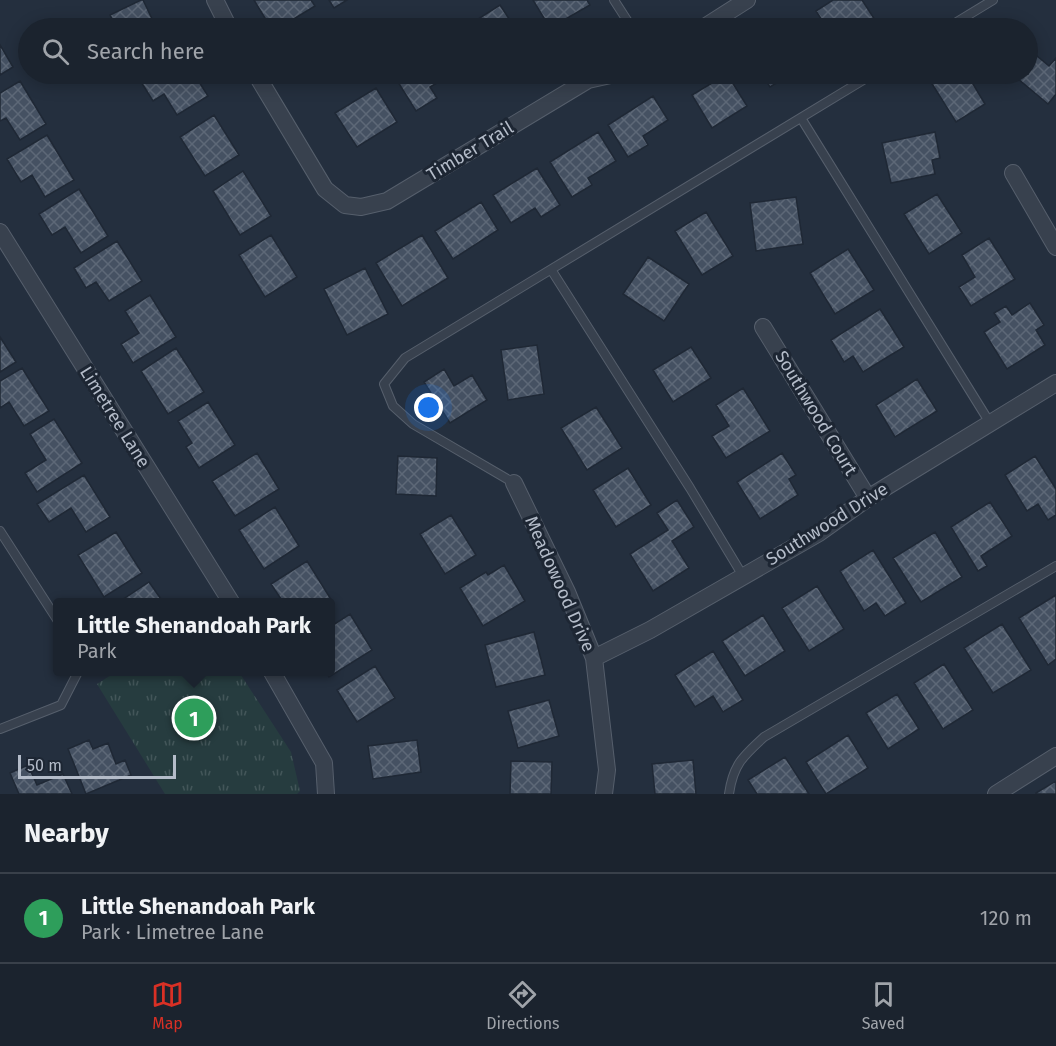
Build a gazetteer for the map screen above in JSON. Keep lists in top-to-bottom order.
{
  "streets": {
    "street": [
      "Timber Trail",
      "Southwood Court",
      "Limetree Lane",
      "Southwood Drive",
      "Meadowood Drive"
    ]
  },
  "crossings": [
    ["Southwood Court", "Southwood Drive"],
    ["Southwood Drive", "Meadowood Drive"]
  ],
  "scale_bar": "50 m",
  "page": {
    "search": "Search here",
    "popup": ["Little Shenandoah Park", "Park"],
    "pins": "1",
    "scale": "50 m",
    "heading": "Nearby",
    "list": [
      {
        "mark": "1",
        "name": "Little Shenandoah Park",
        "note": "Park · Limetree Lane",
        "value": "120 m"
      }
    ],
    "nav": ["Map", "Directions", "Saved"]
  }
}
